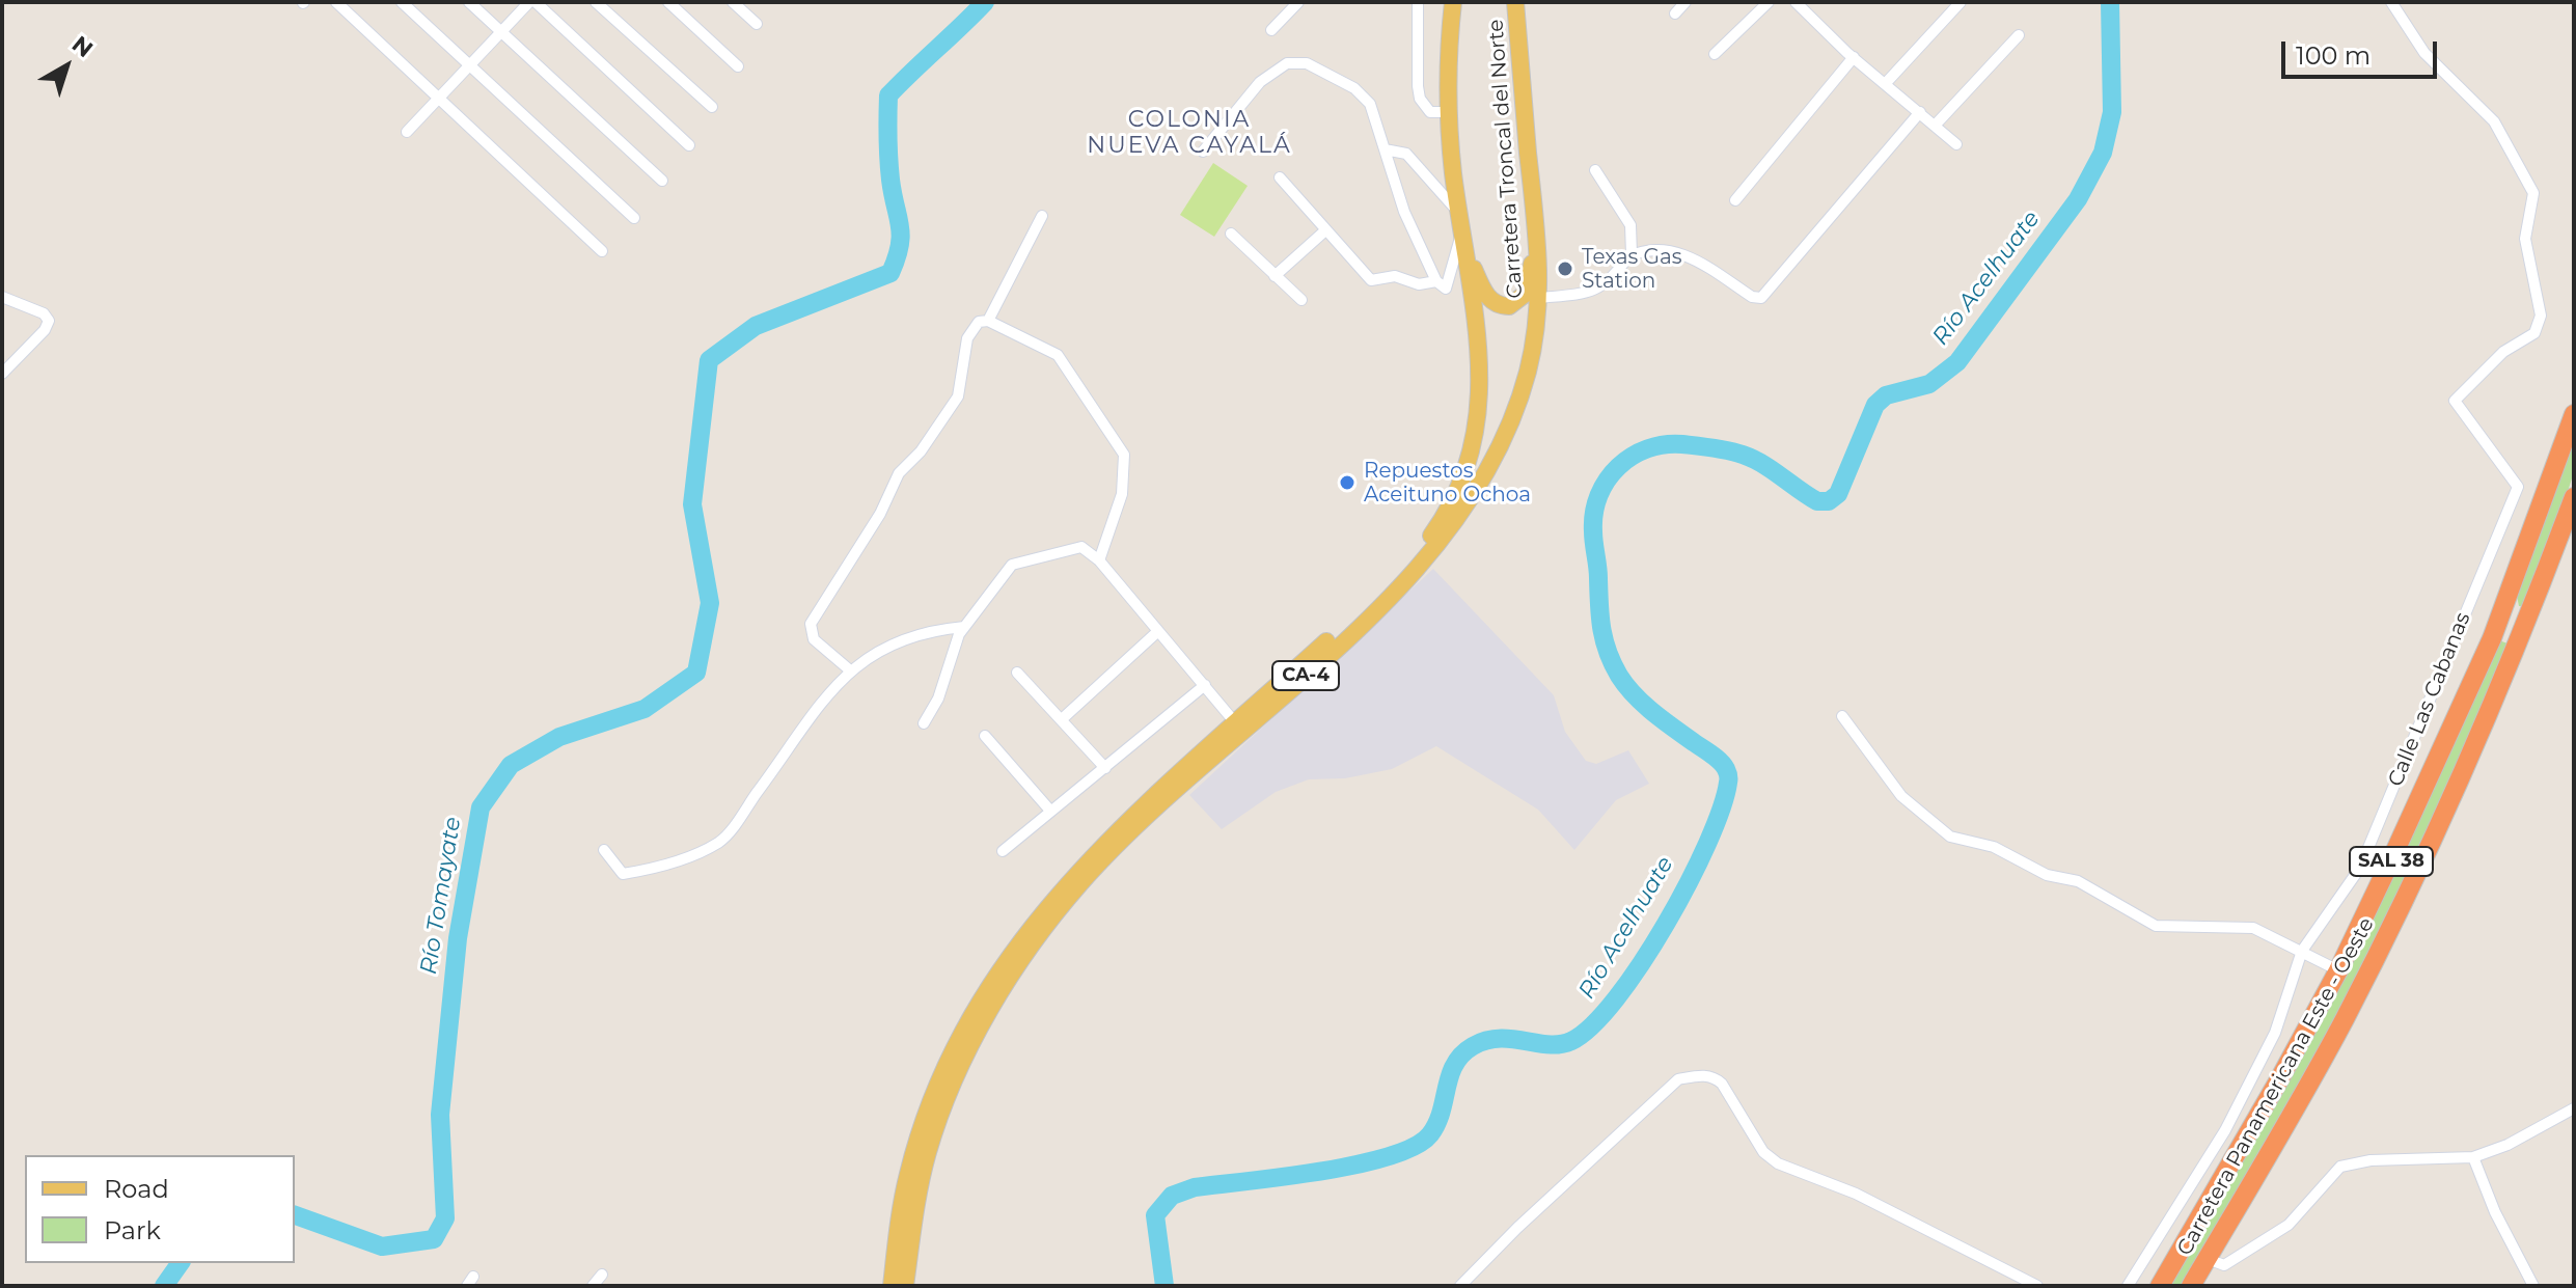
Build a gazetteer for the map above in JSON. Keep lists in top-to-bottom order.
{
  "streets": {
    "highway": ["SAL 38", "Carretera Panamericana Este - Oeste"],
    "main road": ["Carretera Troncal del Norte", "CA-4"],
    "street": ["Calle Las Cabanas"]
  },
  "districts": ["COLONIA NUEVA CAYALÁ"],
  "water": ["Río Acelhuate", "Río Tomayate"],
  "places": ["Texas Gas Station", "Repuestos Aceituno Ochoa"],
  "legend": ["Road", "Park"],
  "scale_bar": "100 m",
  "north": "top right"
}
